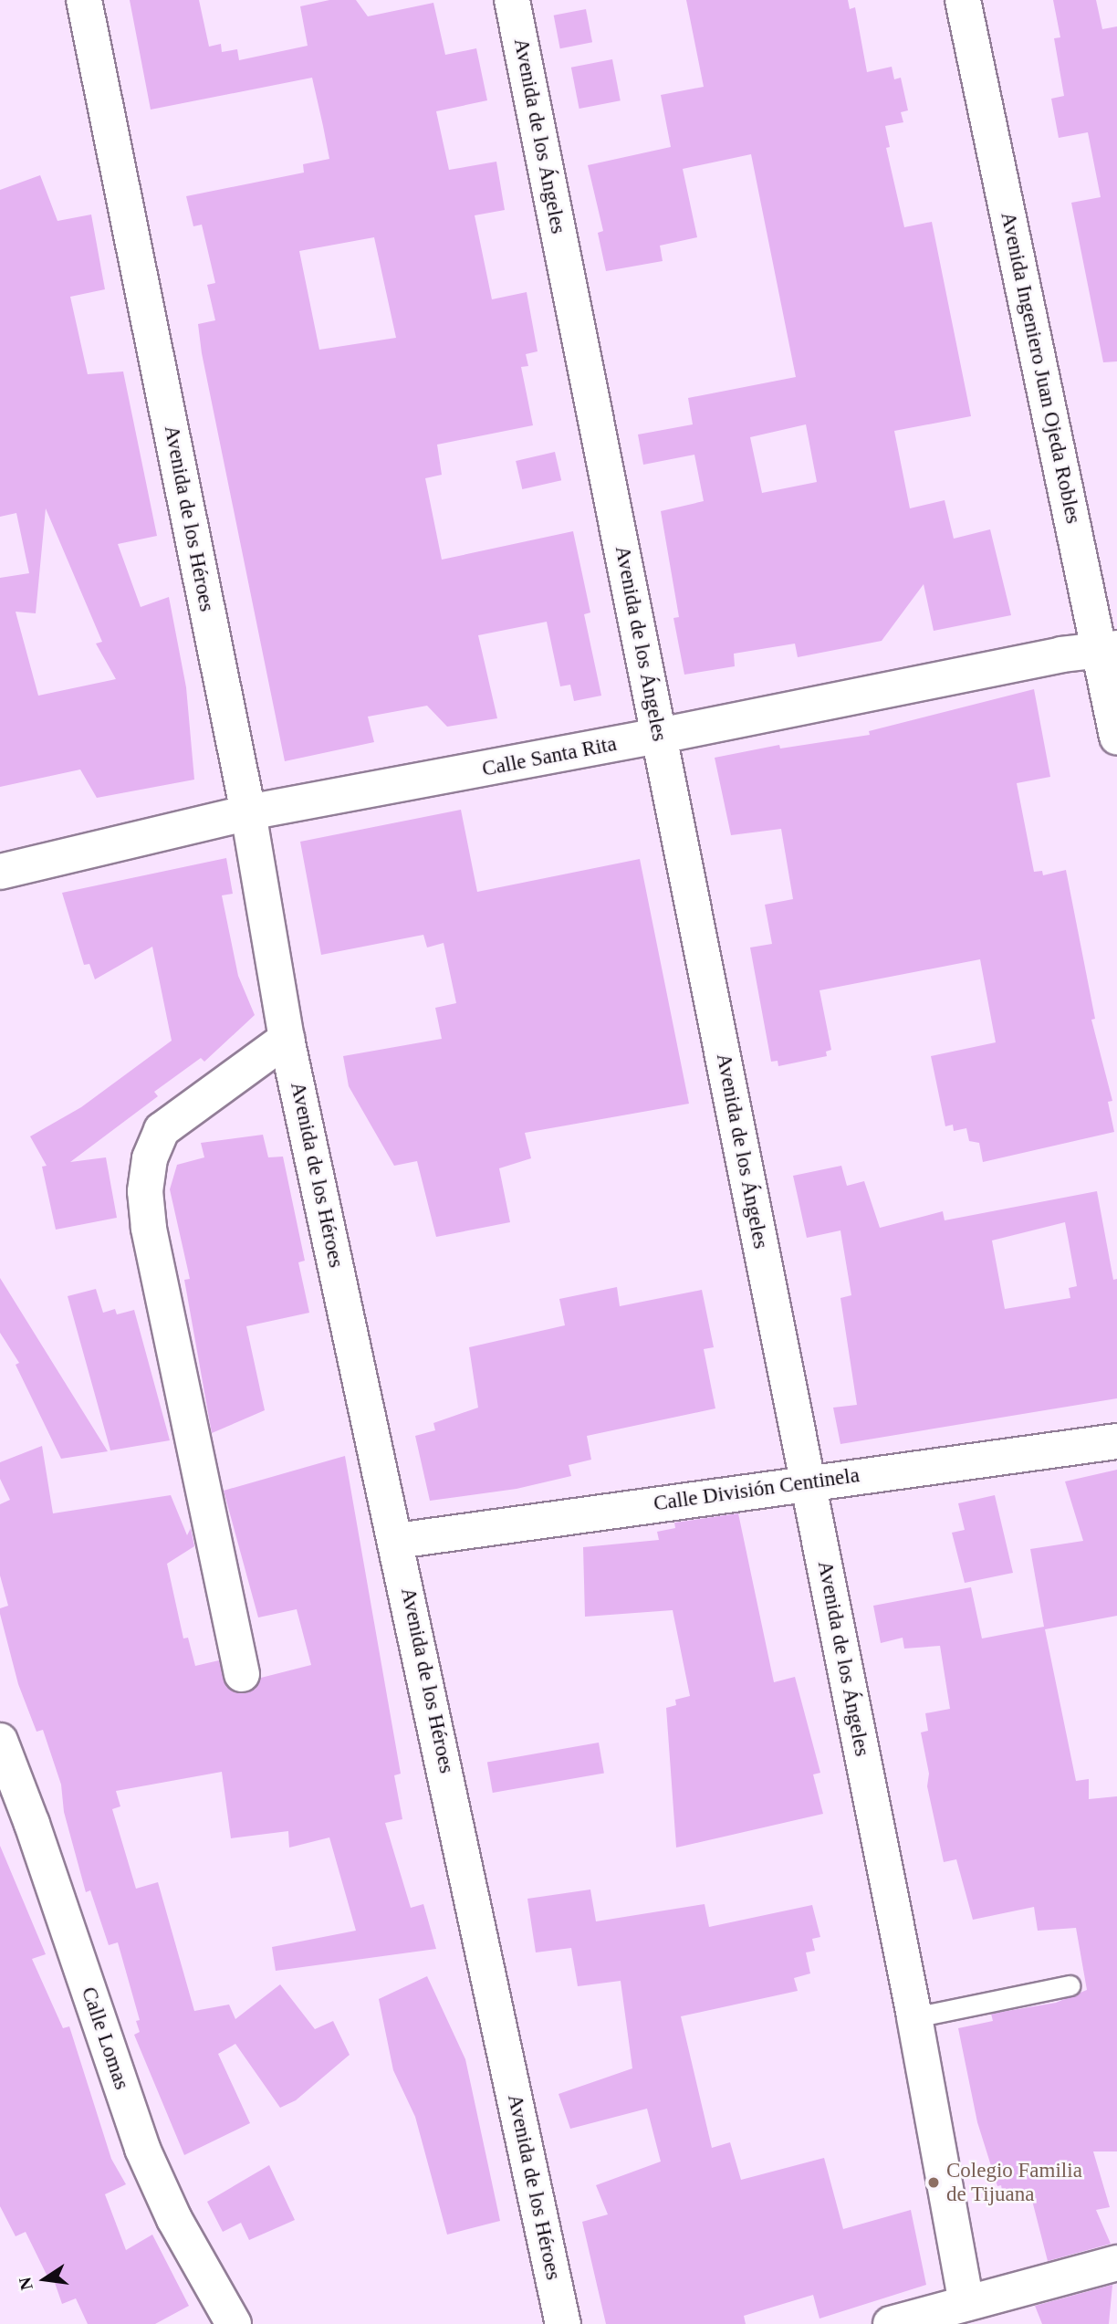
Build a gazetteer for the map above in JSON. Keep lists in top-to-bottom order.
{
  "streets": {
    "street": [
      "Avenida de los Ángeles",
      "Avenida Ingeniero Juan Ojeda Robles",
      "Avenida de los Héroes",
      "Calle Santa Rita",
      "Calle División Centinela",
      "Calle Lomas"
    ]
  },
  "crossings": [
    ["Avenida de los Ángeles", "Calle Santa Rita"],
    ["Avenida de los Ángeles", "Calle División Centinela"],
    ["Avenida Ingeniero Juan Ojeda Robles", "Calle Santa Rita"],
    ["Avenida de los Héroes", "Calle Santa Rita"],
    ["Avenida de los Héroes", "Calle División Centinela"]
  ],
  "places": ["Colegio Familia de Tijuana"],
  "north": "left"
}
